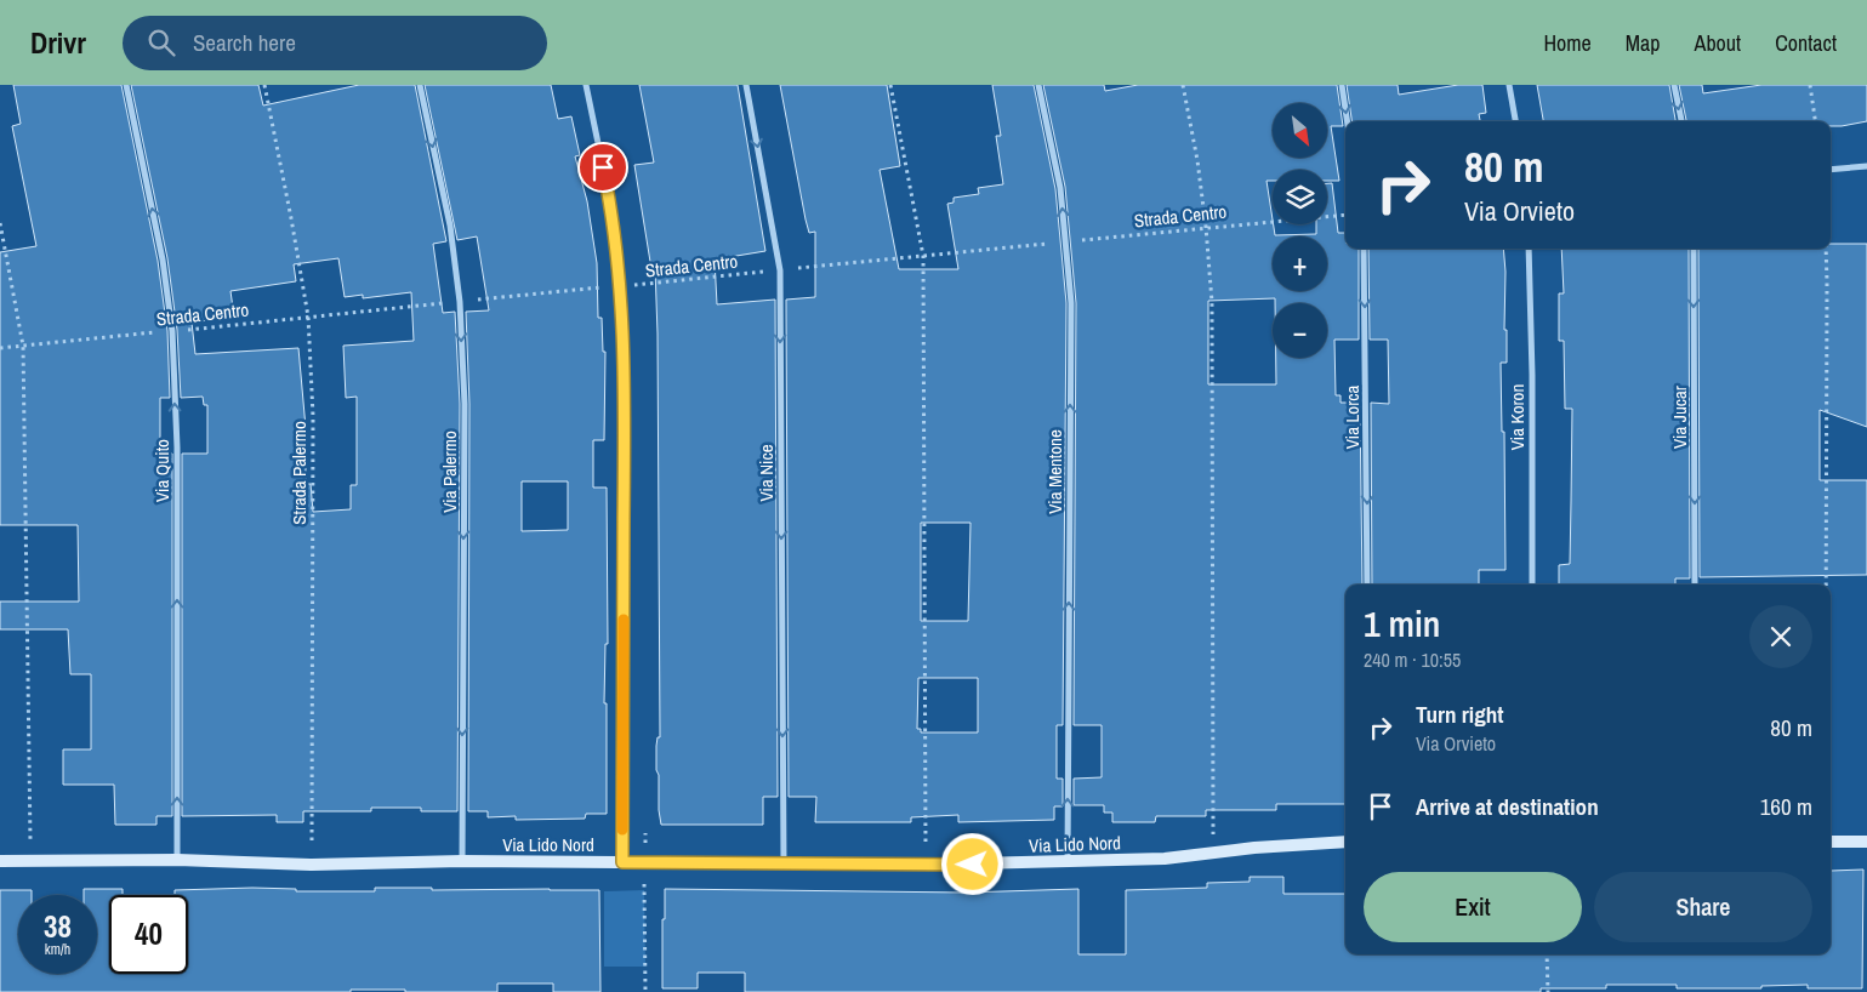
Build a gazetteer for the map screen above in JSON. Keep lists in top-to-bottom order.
{
  "streets": {
    "street": [
      "Via Lorca",
      "Via Koron",
      "Via Jucar",
      "Via Quito",
      "Via Palermo",
      "Via Mentone",
      "Via Nice",
      "Via Lido Nord"
    ],
    "path": ["Strada Centro", "Strada Palermo"]
  },
  "crossings": [
    ["Strada Centro", "Via Quito"],
    ["Strada Centro", "Via Palermo"],
    ["Strada Centro", "Via Mentone"],
    ["Strada Centro", "Strada Palermo"],
    ["Strada Centro", "Via Nice"],
    ["Via Quito", "Via Lido Nord"],
    ["Via Palermo", "Via Lido Nord"],
    ["Via Mentone", "Via Lido Nord"],
    ["Strada Palermo", "Via Lido Nord"],
    ["Via Nice", "Via Lido Nord"]
  ],
  "one_way": [
    "Via Lorca",
    "Via Jucar",
    "Via Quito",
    "Via Palermo",
    "Via Mentone",
    "Via Nice"
  ],
  "north": "bottom right",
  "page": {
    "header": "Drivr",
    "search": "Search here",
    "nav": [
      "Home",
      "Map",
      "About",
      "Contact"
    ],
    "map_buttons": ["+", "−"],
    "turn": ["80 m", "Via Orvieto"],
    "heading": ["1 min", "240 m · 10:55"],
    "list": [
      {
        "name": "Turn right",
        "note": "Via Orvieto",
        "value": "80 m"
      },
      {
        "name": "Arrive at destination",
        "value": "160 m"
      }
    ],
    "buttons": ["Exit", "Share"],
    "speed": "38 km/h",
    "limit": "40"
  }
}
